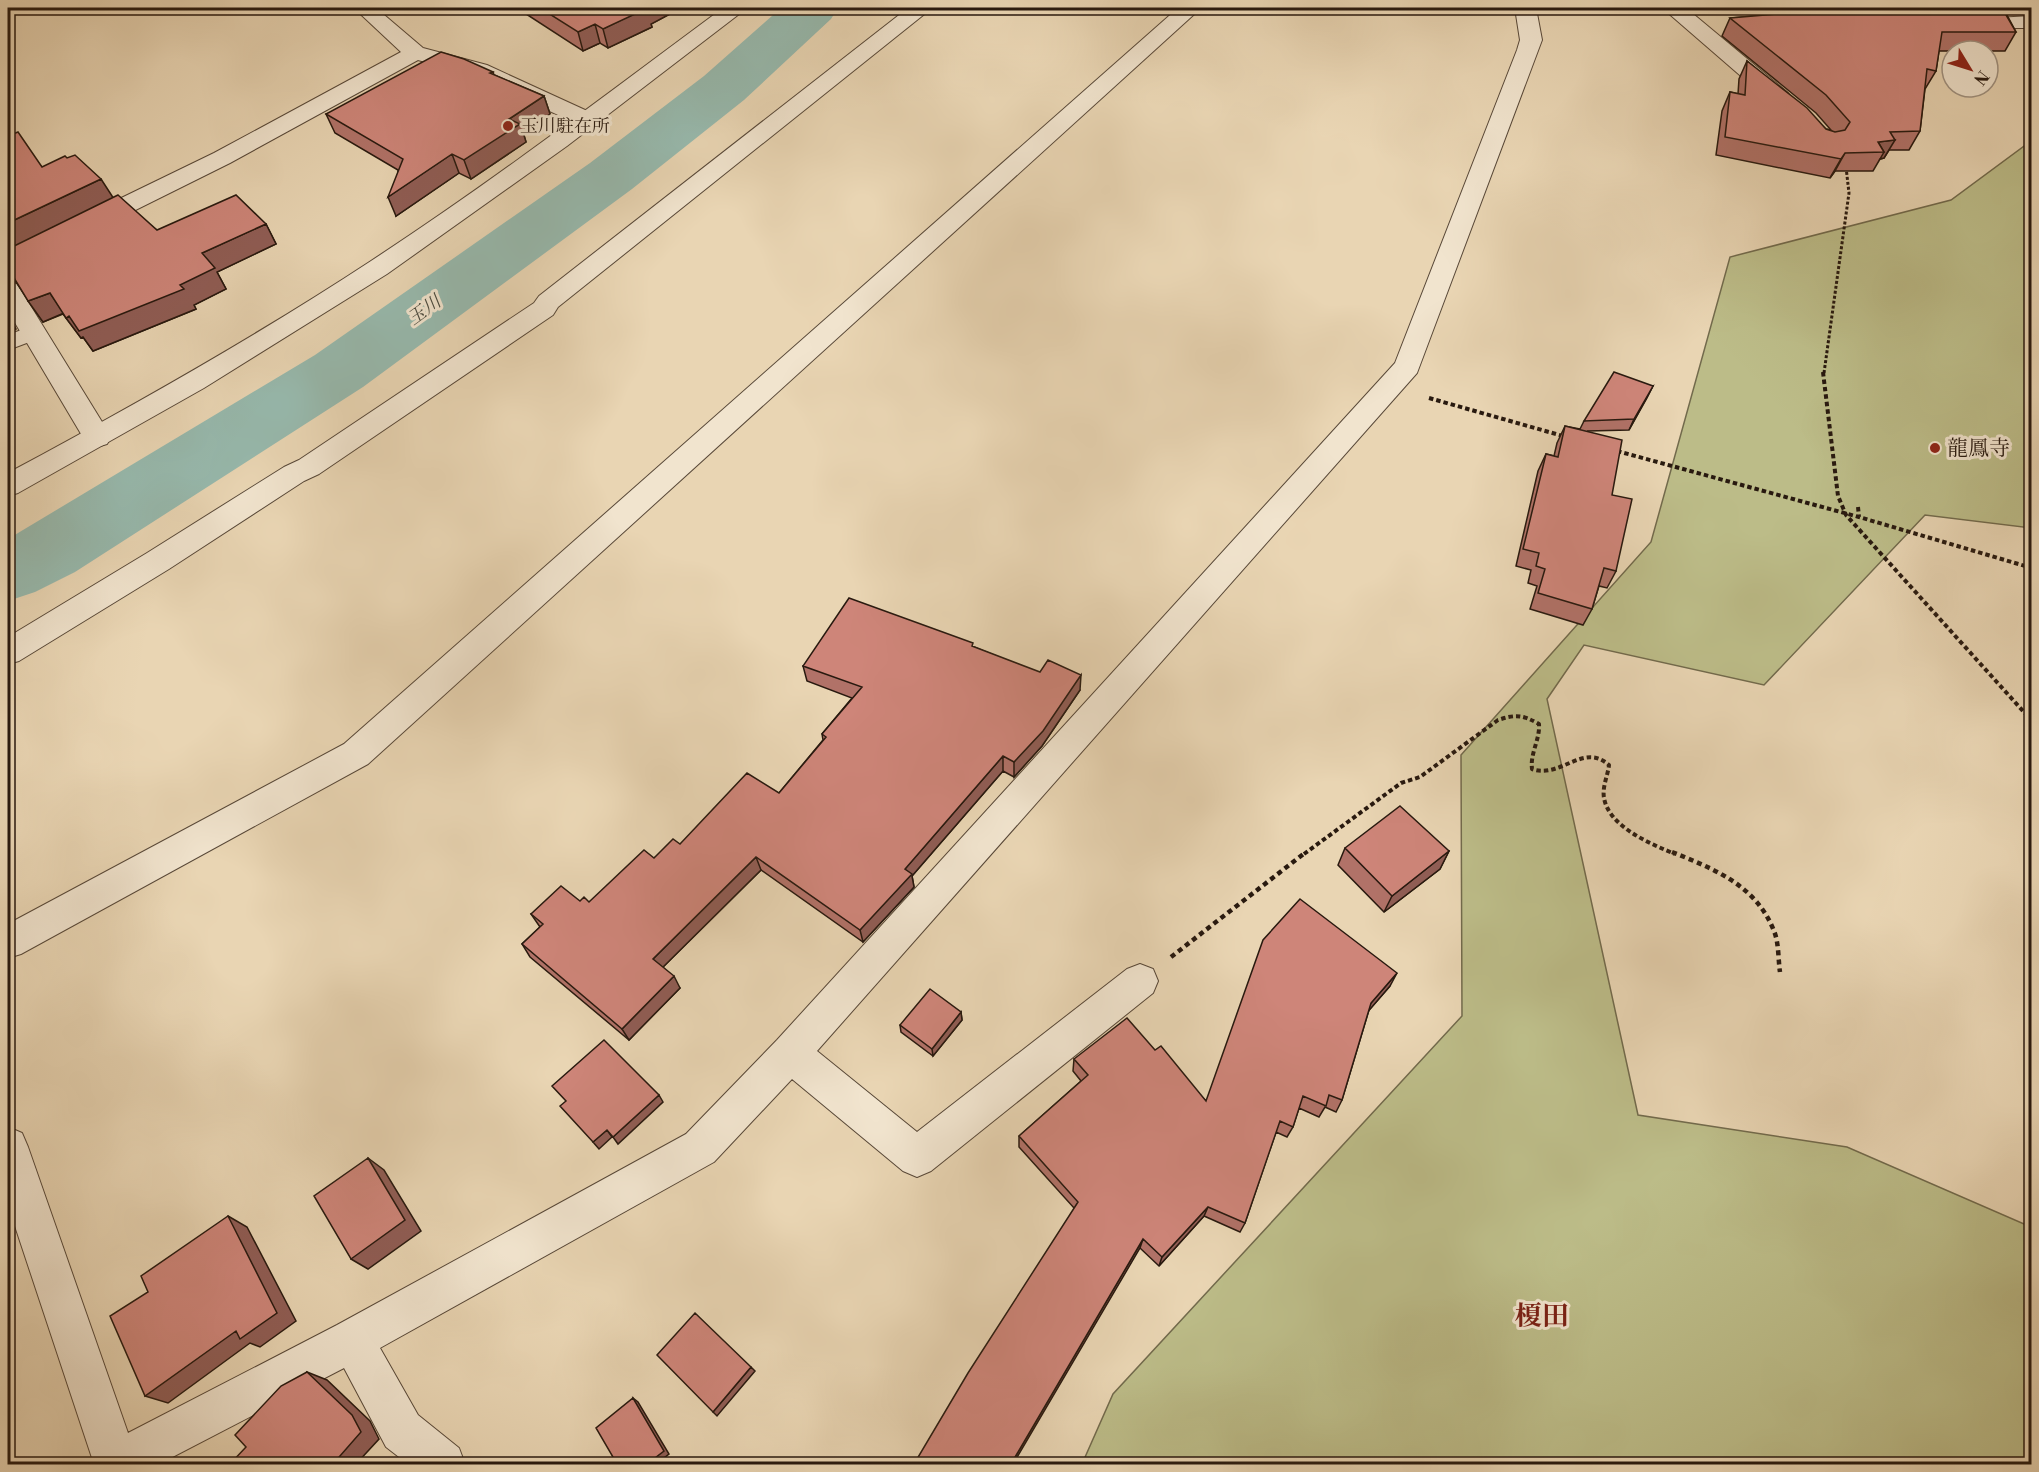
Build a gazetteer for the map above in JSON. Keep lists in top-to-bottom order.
{
  "districts": ["榎田"],
  "water": ["玉川"],
  "places": ["玉川駐在所", "龍鳳寺"],
  "north": "bottom right"
}
